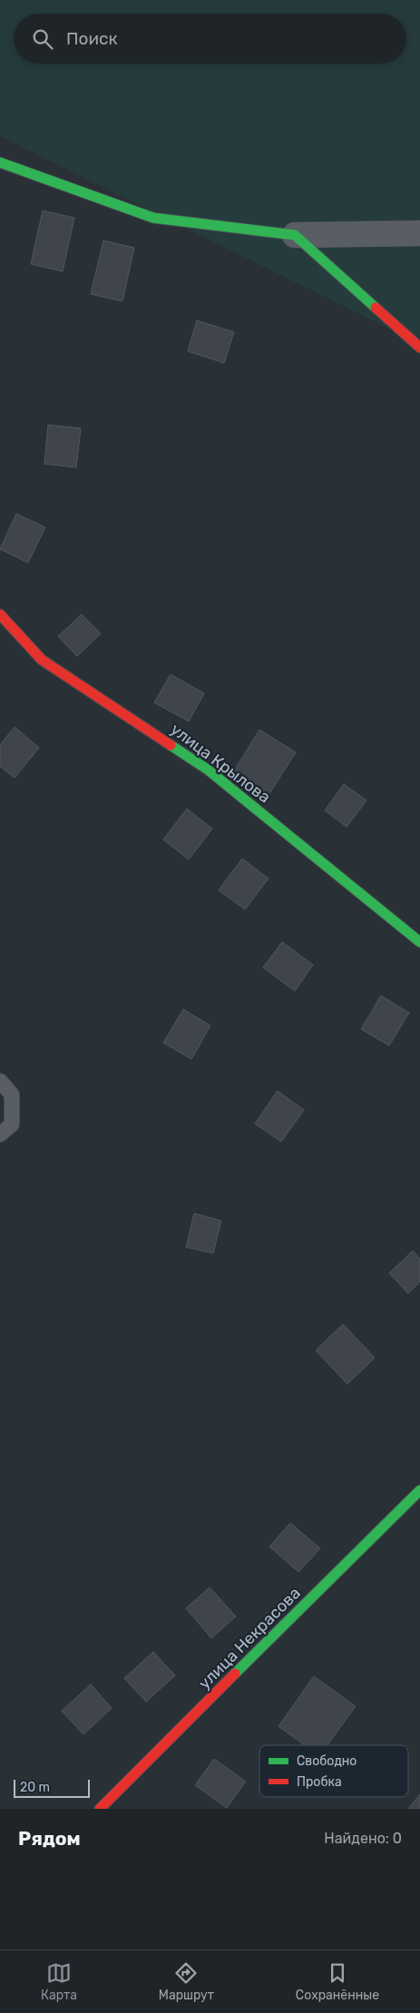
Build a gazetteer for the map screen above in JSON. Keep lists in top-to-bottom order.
{
  "streets": {
    "street": ["улица Крылова", "улица Некрасова"]
  },
  "legend": ["Свободно", "Пробка"],
  "scale_bar": "20 m",
  "page": {
    "search": "Поиск",
    "scale": "20 m",
    "heading": ["Рядом", "Найдено: 0"],
    "nav": ["Карта", "Маршрут", "Сохранённые"]
  }
}
